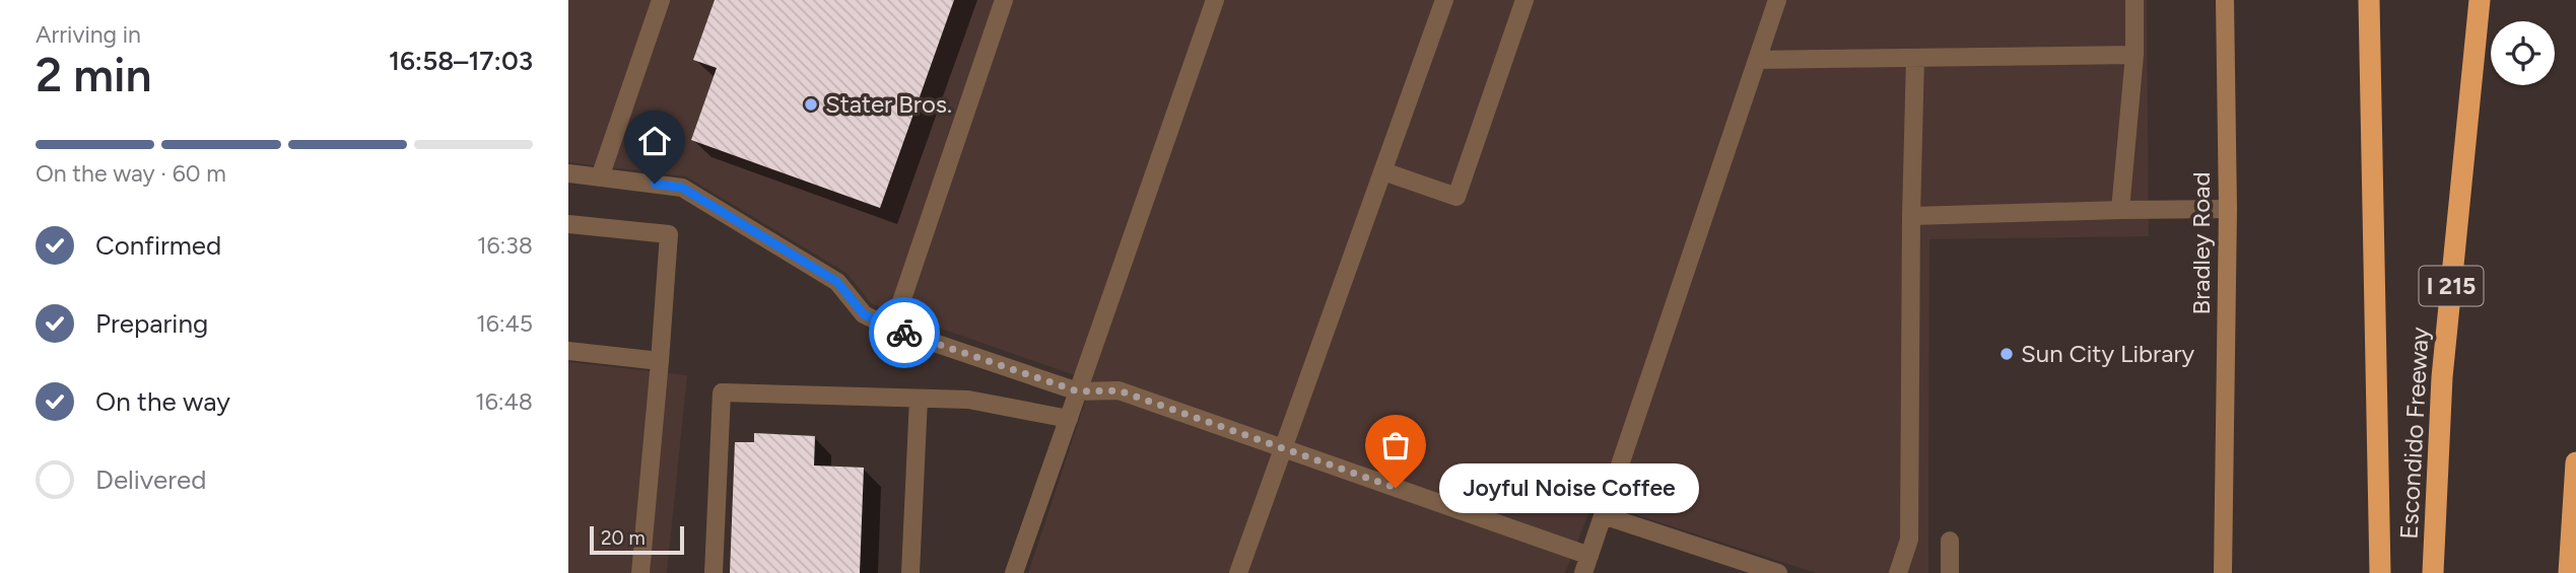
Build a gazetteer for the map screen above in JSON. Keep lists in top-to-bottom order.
{
  "streets": {
    "highway": ["I 215", "Escondido Freeway"],
    "street": ["Bradley Road"]
  },
  "places": ["Stater Bros.", "Sun City Library", "Joyful Noise Coffee"],
  "scale_bar": "20 m",
  "page": {
    "heading": ["2 min", "Arriving in", "16:58–17:03"],
    "bar": "On the way · 60 m",
    "list": [
      ["Confirmed", "16:38"],
      ["Preparing", "16:45"],
      ["On the way", "16:48"],
      "Delivered"
    ],
    "bubble": "Joyful Noise Coffee",
    "scale": "20 m"
  }
}
